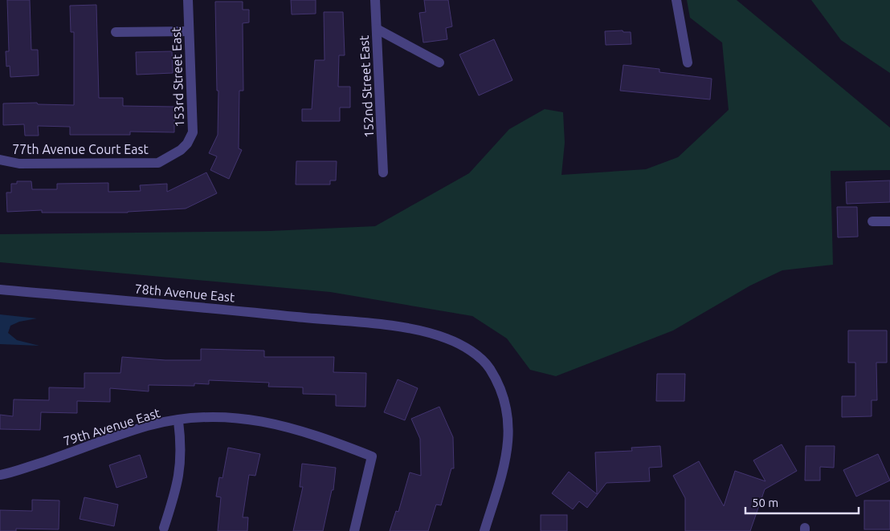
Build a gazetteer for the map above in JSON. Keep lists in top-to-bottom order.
{
  "streets": {
    "street": [
      "153rd Street East",
      "152nd Street East",
      "77th Avenue Court East",
      "78th Avenue East",
      "79th Avenue East"
    ]
  },
  "crossings": [
    ["153rd Street East", "77th Avenue Court East"]
  ],
  "scale_bar": "50 m"
}
